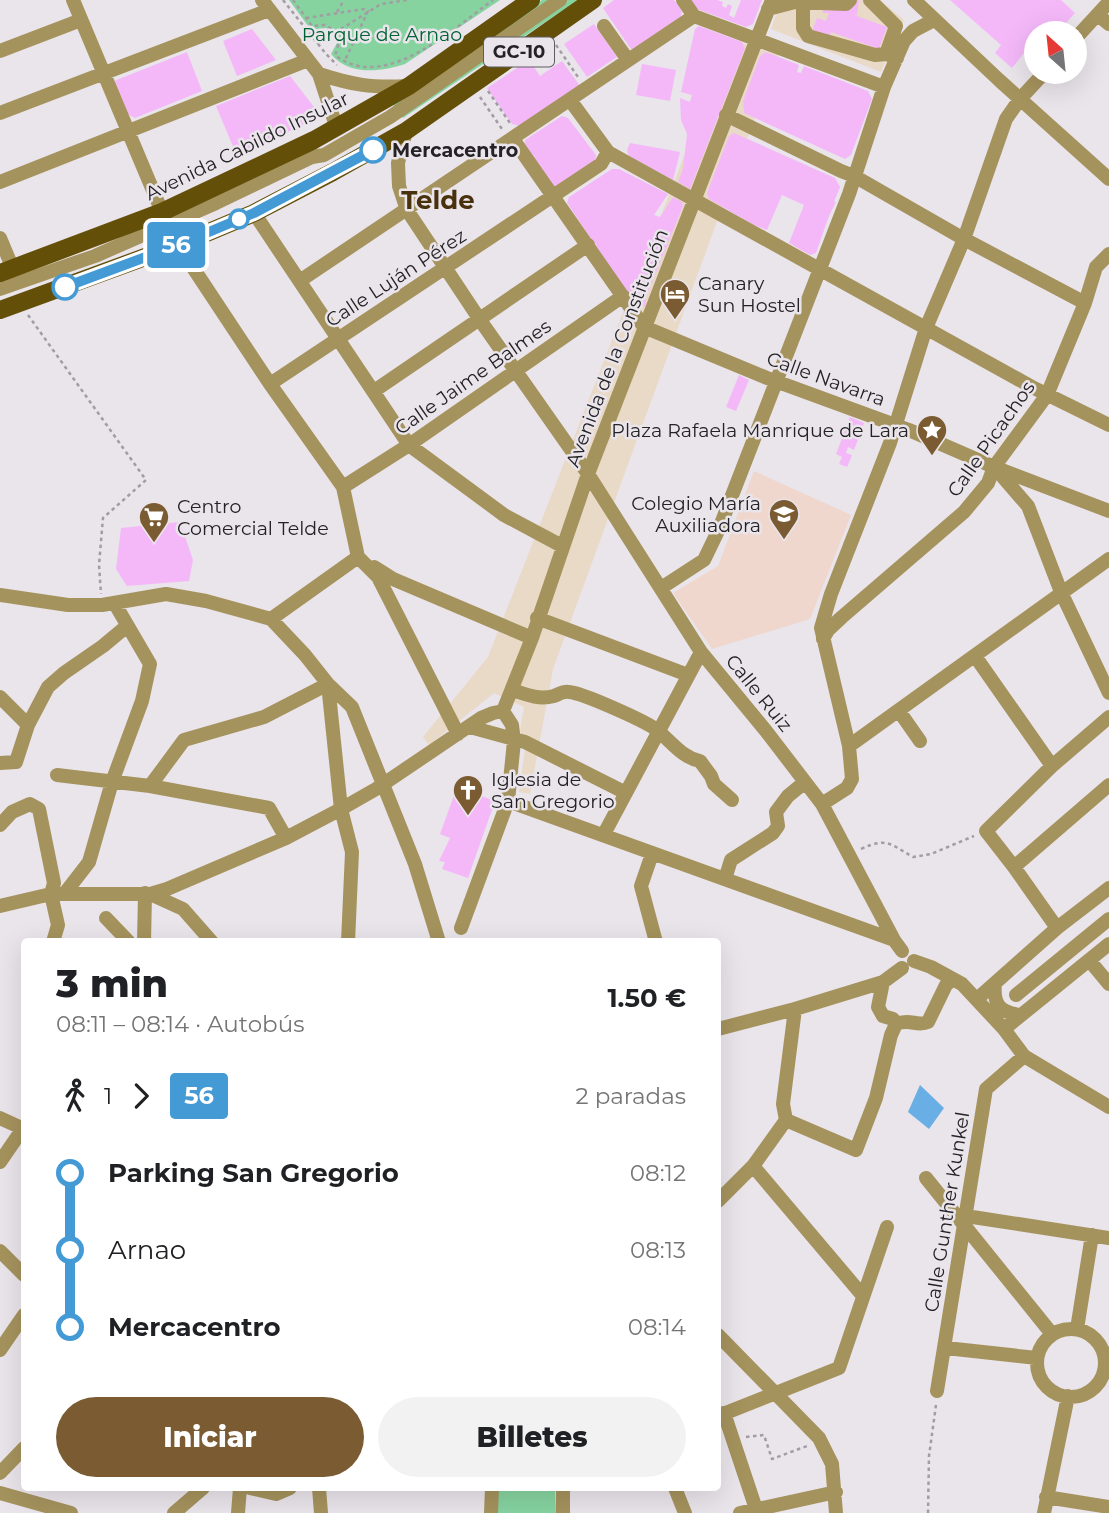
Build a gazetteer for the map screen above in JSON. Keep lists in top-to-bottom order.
{
  "streets": {
    "main road": ["GC-10", "Avenida Cabildo Insular"],
    "street": [
      "Calle Luján Pérez",
      "Avenida de la Constitución",
      "Calle Jaime Balmes",
      "Calle Navarra",
      "Calle Picachos",
      "Calle Ruiz",
      "Calle Gunther Kunkel"
    ]
  },
  "crossings": [
    ["GC-10", "Calle Ruiz"],
    ["Calle Luján Pérez", "Calle Ruiz"],
    ["Avenida de la Constitución", "Calle Navarra"],
    ["Avenida de la Constitución", "Calle Ruiz"],
    ["Calle Jaime Balmes", "Calle Ruiz"],
    ["Calle Navarra", "Calle Picachos"]
  ],
  "districts": ["Telde"],
  "parks": ["Parque de Arnao"],
  "places": {
    "other": ["Mercacentro"],
    "hotel": ["Canary Sun Hostel"],
    "place": ["Plaza Rafaela Manrique de Lara"],
    "school or university": ["Colegio María Auxiliadora"],
    "supermarket": ["Centro Comercial Telde"],
    "church": ["Iglesia de San Gregorio"]
  },
  "lines": ["bus line 56"],
  "north": "top left",
  "page": {
    "on_map": "56",
    "heading": ["3 min", "08:11 – 08:14 · Autobús", "1.50 €"],
    "legs": ["1", "56", "2 paradas"],
    "list": [
      {
        "name": "Parking San Gregorio",
        "value": "08:12"
      },
      {
        "name": "Arnao",
        "value": "08:13"
      },
      {
        "name": "Mercacentro",
        "value": "08:14"
      }
    ],
    "buttons": ["Iniciar", "Billetes"]
  }
}
